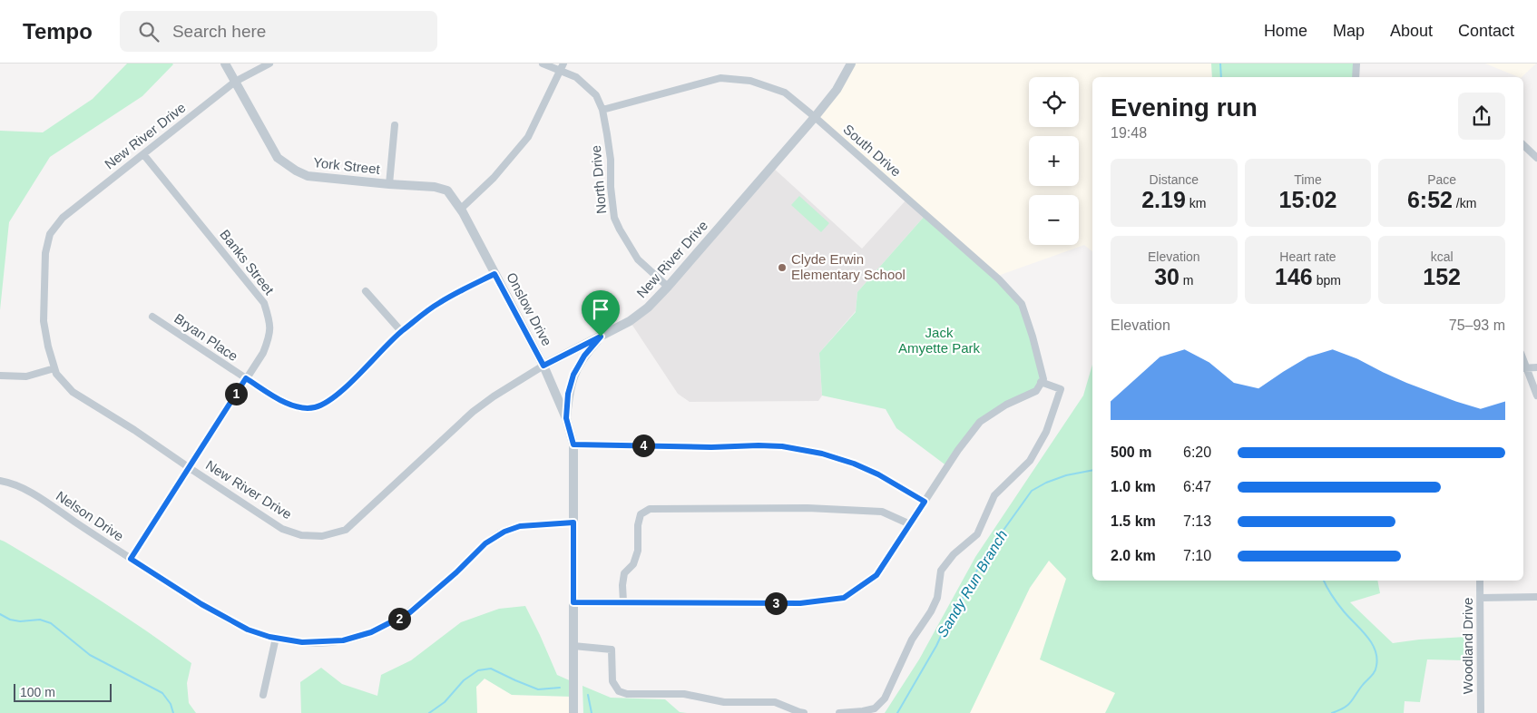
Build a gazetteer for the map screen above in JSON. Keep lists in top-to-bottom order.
{
  "streets": {
    "street": [
      "New River Drive",
      "South Drive",
      "York Street",
      "North Drive",
      "Banks Street",
      "Onslow Drive",
      "Bryan Place",
      "Nelson Drive",
      "Woodland Drive"
    ]
  },
  "crossings": [
    ["New River Drive", "South Drive"],
    ["New River Drive", "York Street"],
    ["New River Drive", "North Drive"],
    ["New River Drive", "Banks Street"],
    ["New River Drive", "Onslow Drive"],
    ["South Drive", "North Drive"],
    ["York Street", "Onslow Drive"],
    ["Banks Street", "Bryan Place"],
    ["Banks Street", "Nelson Drive"],
    ["Onslow Drive", "Bryan Place"],
    ["Onslow Drive", "Nelson Drive"]
  ],
  "water": ["Sandy Run Branch"],
  "parks": ["Jack Amyette Park"],
  "places": ["Clyde Erwin Elementary School"],
  "scale_bar": "100 m",
  "page": {
    "header": "Tempo",
    "search": "Search here",
    "nav": [
      "Home",
      "Map",
      "About",
      "Contact"
    ],
    "map_buttons": ["+", "−"],
    "heading": ["Evening run", "19:48"],
    "stats": [
      ["Distance", "2.19 km"],
      ["Time", "15:02"],
      ["Pace", "6:52 /km"],
      ["Elevation", "30 m"],
      ["Heart rate", "146 bpm"],
      ["kcal", "152"]
    ],
    "chart": ["Elevation", "75–93 m"],
    "pins": [
      "1",
      "4",
      "3",
      "2"
    ],
    "list": [
      {
        "name": "500 m",
        "note": "6:20"
      },
      {
        "name": "1.0 km",
        "note": "6:47"
      },
      {
        "name": "1.5 km",
        "note": "7:13"
      },
      {
        "name": "2.0 km",
        "note": "7:10"
      }
    ],
    "scale": "100 m"
  }
}
